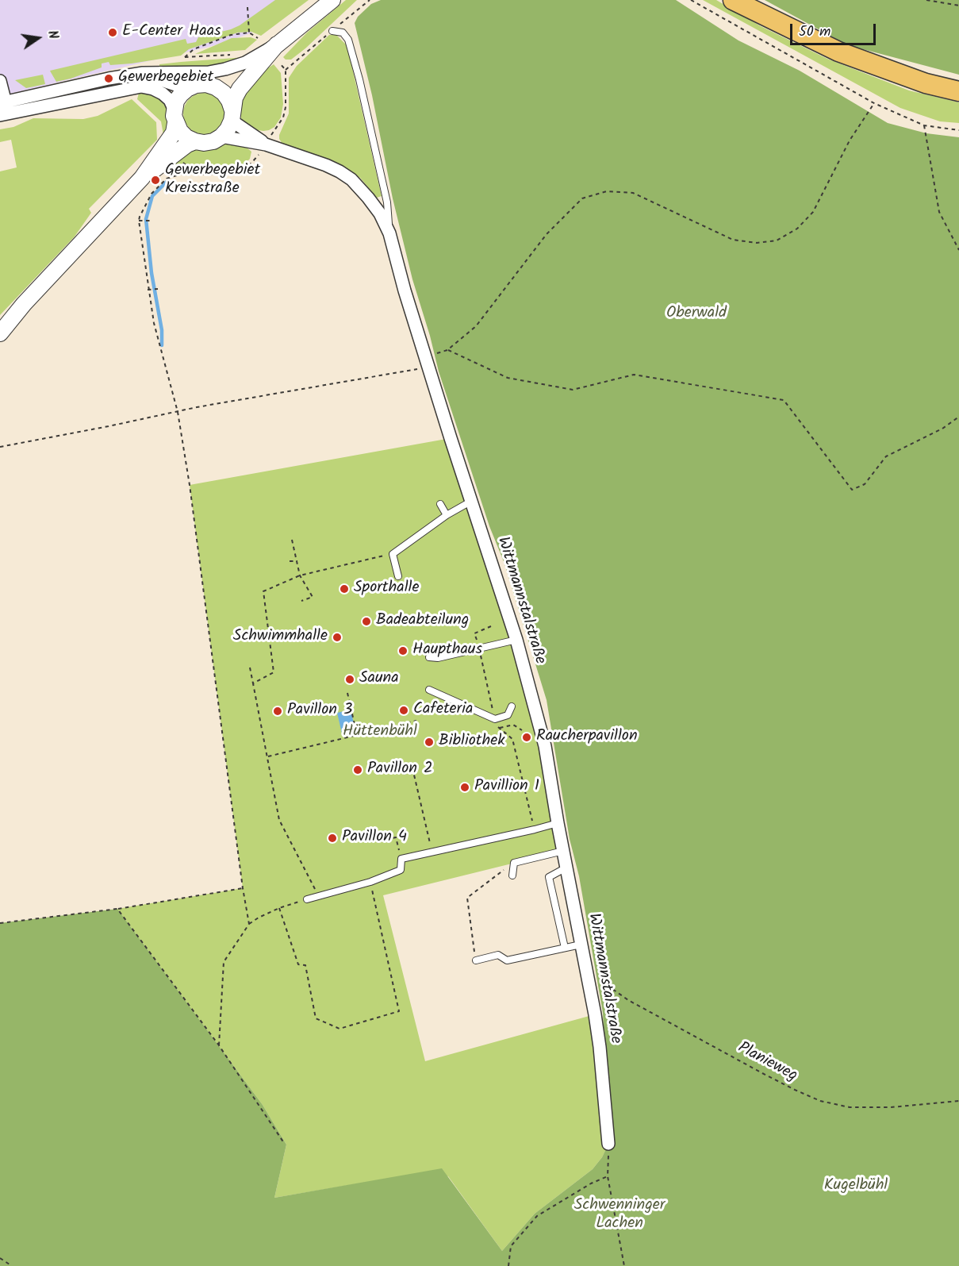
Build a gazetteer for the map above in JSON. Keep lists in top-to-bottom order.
{
  "streets": {
    "street": ["Wittmannstalstraße"],
    "path": ["Planieweg"]
  },
  "crossings": [
    ["Wittmannstalstraße", "Planieweg"]
  ],
  "parks": [
    "Oberwald",
    "Hüttenbühl",
    "Kugelbühl",
    "Schwenninger Lachen"
  ],
  "places": [
    "E-Center Haas",
    "Gewerbegebiet",
    "Gewerbegebiet Kreisstraße",
    "Sporthalle",
    "Badeabteilung",
    "Schwimmhalle",
    "Haupthaus",
    "Sauna",
    "Cafeteria",
    "Pavillon 3",
    "Raucherpavillon",
    "Bibliothek",
    "Pavillon 2",
    "Pavillion 1",
    "Pavillon 4"
  ],
  "scale_bar": "50 m",
  "north": "right"
}
